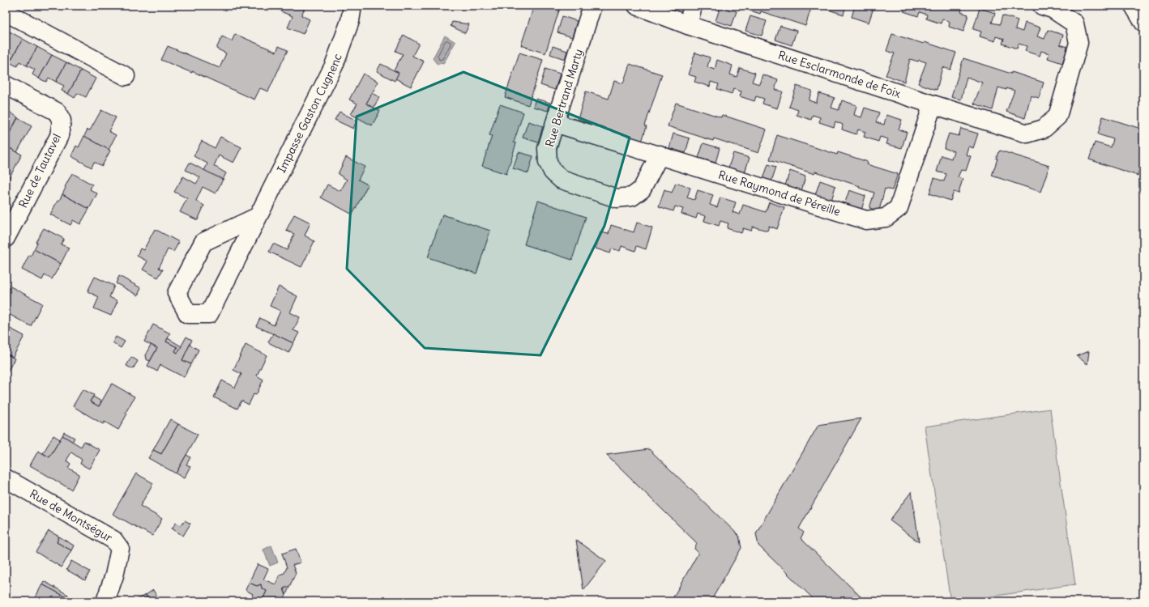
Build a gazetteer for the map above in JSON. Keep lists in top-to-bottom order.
{
  "streets": {
    "main road": [
      "Rue Esclarmonde de Foix",
      "Rue Bertrand Marty",
      "Impasse Gaston Cugnenc",
      "Rue de Tautavel",
      "Rue Raymond de Péreille",
      "Rue de Montségur"
    ]
  },
  "crossings": [
    ["Rue Esclarmonde de Foix", "Rue Raymond de Péreille"],
    ["Rue Bertrand Marty", "Rue Raymond de Péreille"]
  ]
}
